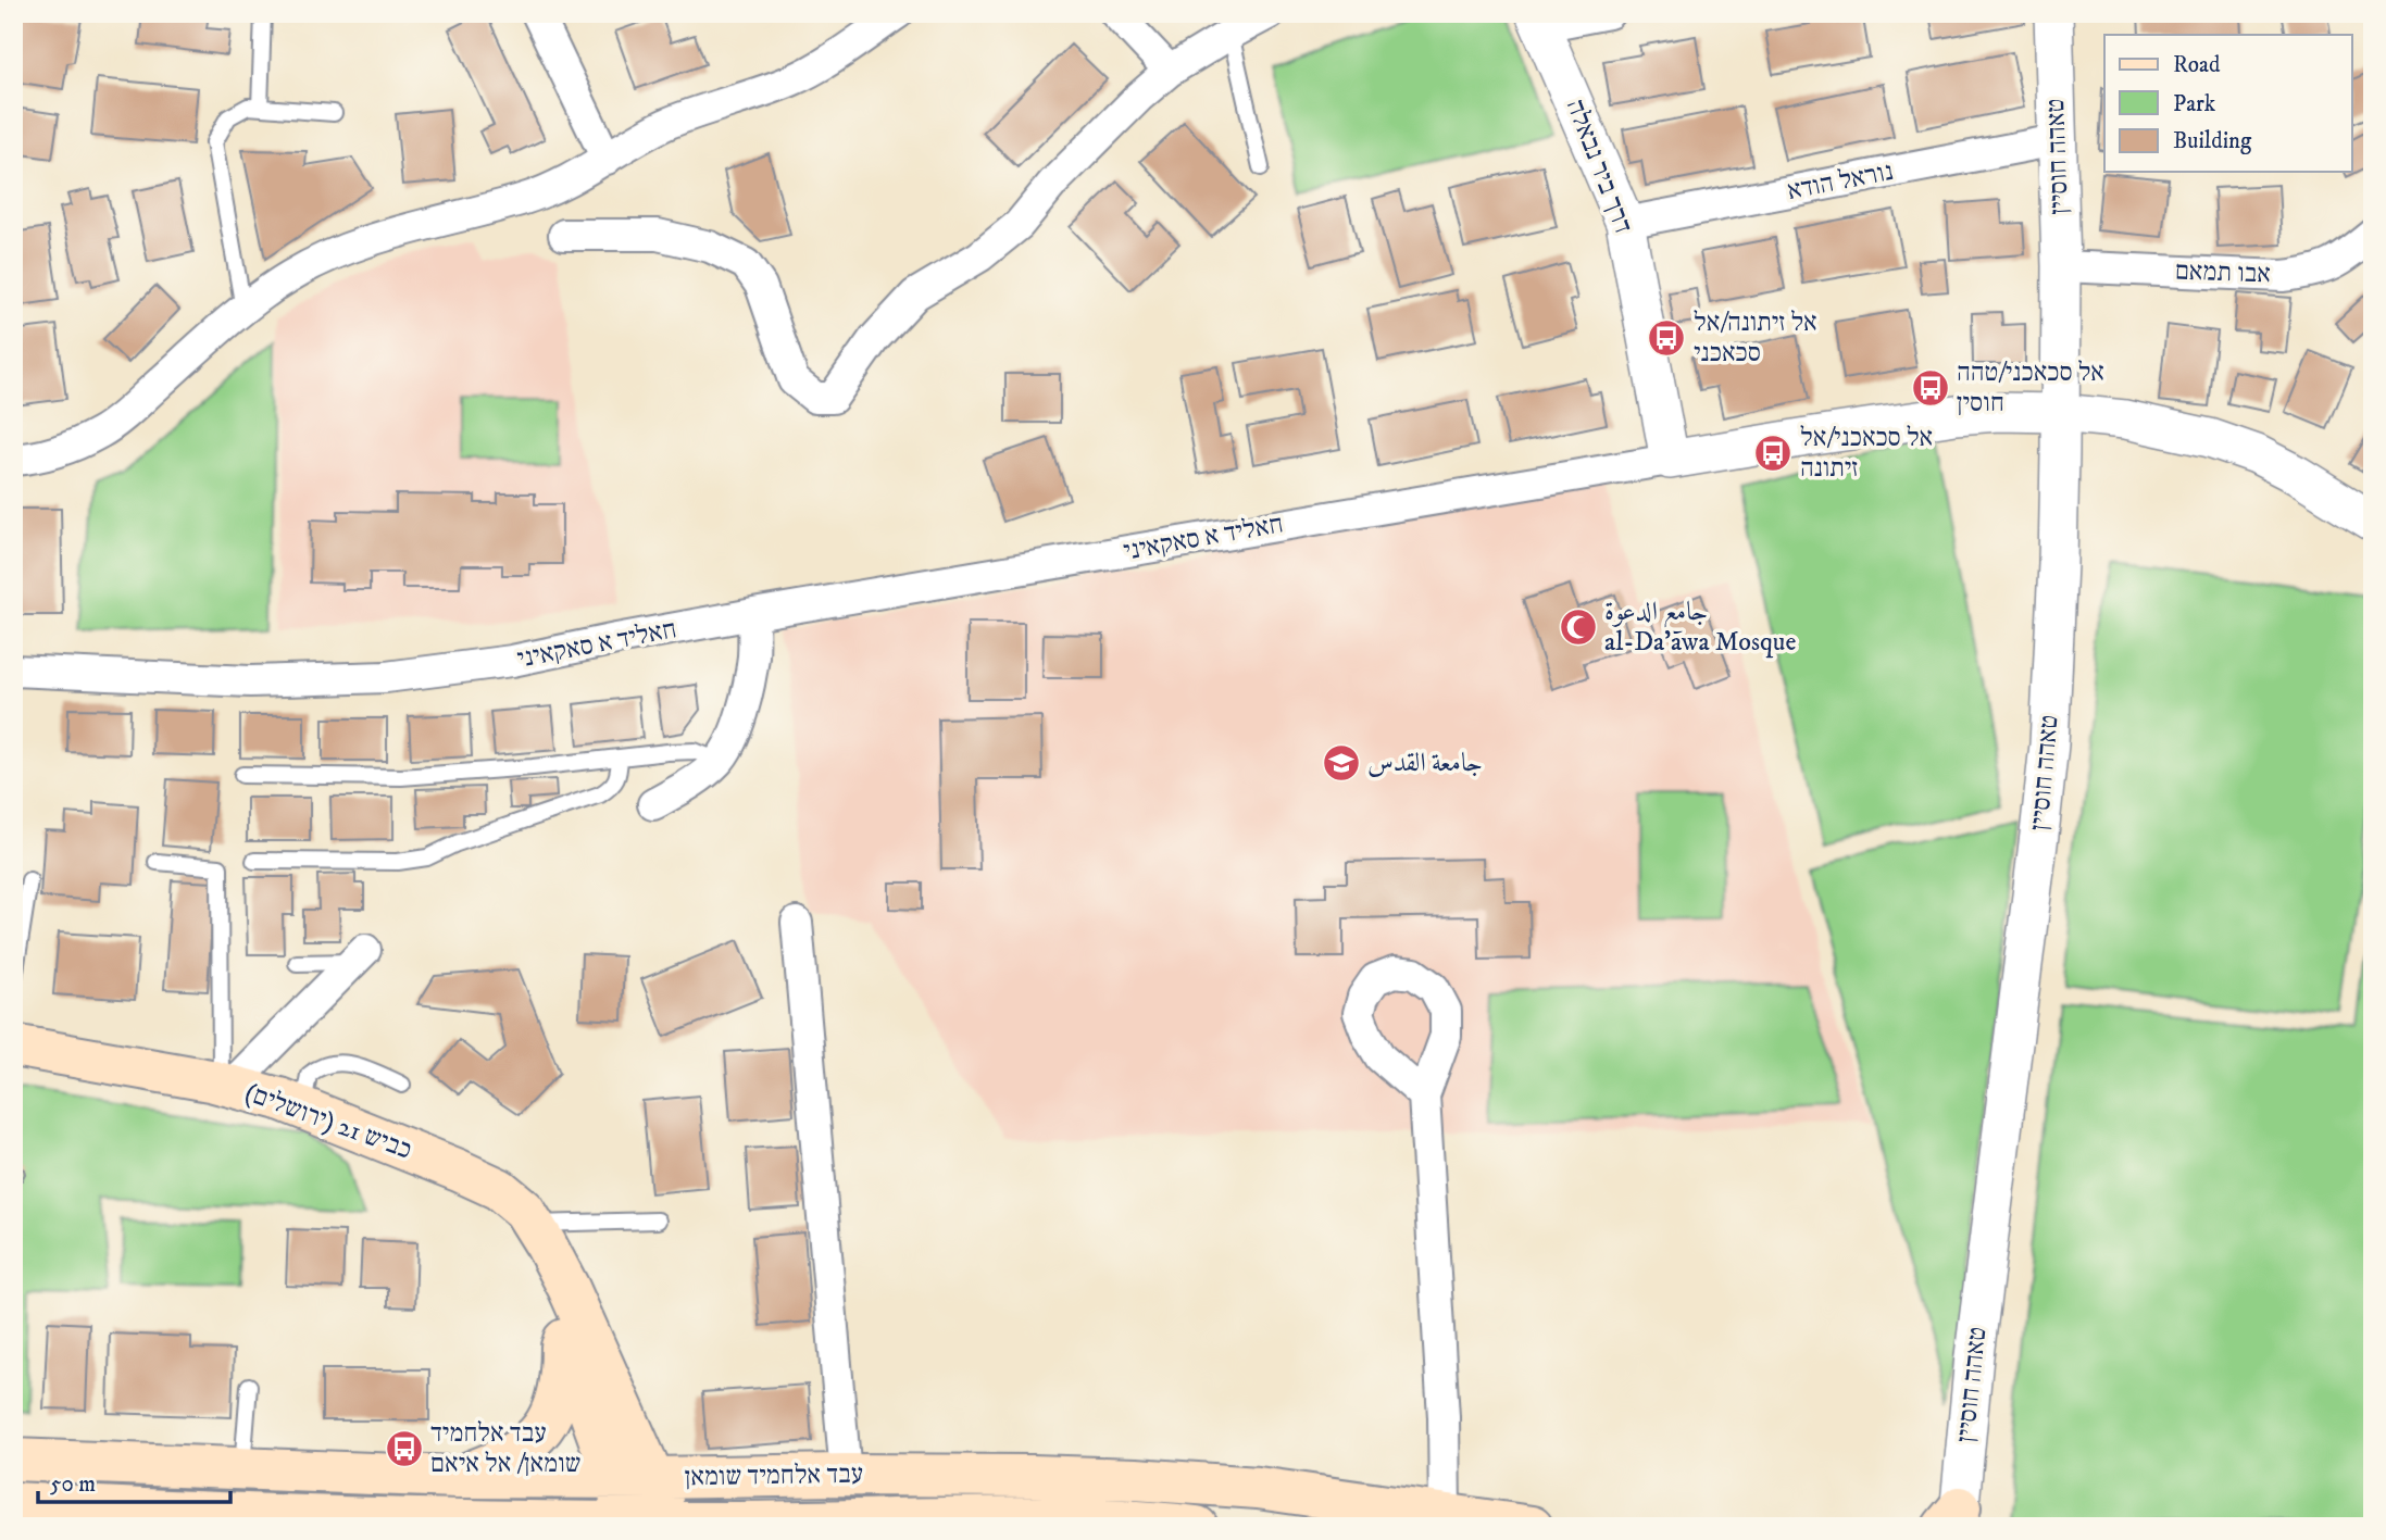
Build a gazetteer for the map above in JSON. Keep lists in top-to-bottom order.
{
  "streets": {
    "main road": ["כביש 21 (ירושלים)", "עבד אלחמיד שומאן"],
    "street": [
      "טאהה חוסיין",
      "דרך ביר נבאלה",
      "נוראל הודא",
      "אבו תמאם",
      "חאליד א סאקאיני"
    ]
  },
  "crossings": [
    ["טאהה חוסיין", "נוראל הודא"],
    ["טאהה חוסיין", "אבו תמאם"],
    ["טאהה חוסיין", "חאליד א סאקאיני"],
    ["דרך ביר נבאלה", "נוראל הודא"],
    ["דרך ביר נבאלה", "חאליד א סאקאיני"],
    ["כביש 21 (ירושלים)", "עבד אלחמיד שומאן"]
  ],
  "places": {
    "bus stop": [
      "אל זיתונה/אל סכאכני",
      "אל סכאכני/טהה חוסין",
      "אל סכאכני/אל זיתונה",
      "עבד אלחמיד שומאן/ אל איאם"
    ],
    "mosque": ["جامع الدعوة al-Da'awa Mosque"],
    "school or university": ["جامعة القدس"]
  },
  "legend": ["Road", "Park", "Building"],
  "scale_bar": "50 m"
}
